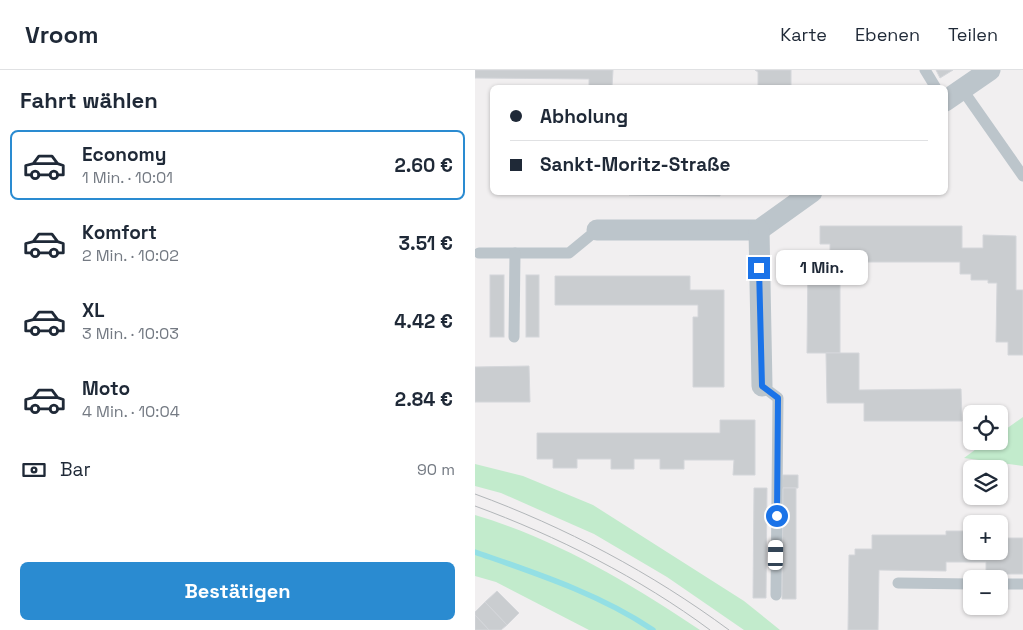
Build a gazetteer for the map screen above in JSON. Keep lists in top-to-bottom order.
{
  "page": {
    "header": "Vroom",
    "nav": ["Karte", "Ebenen", "Teilen"],
    "heading": "Fahrt wählen",
    "banner": ["Abholung", "Sankt-Moritz-Straße"],
    "list": [
      {
        "name": "Economy",
        "note": "1 Min. · 10:01",
        "value": "2.60 €"
      },
      {
        "name": "Komfort",
        "note": "2 Min. · 10:02",
        "value": "3.51 €"
      },
      {
        "name": "XL",
        "note": "3 Min. · 10:03",
        "value": "4.42 €"
      },
      {
        "name": "Moto",
        "note": "4 Min. · 10:04",
        "value": "2.84 €"
      }
    ],
    "bubble": "1 Min.",
    "map_buttons": ["+", "−"],
    "pay": ["Bar", "90 m"],
    "buttons": "Bestätigen"
  }
}
